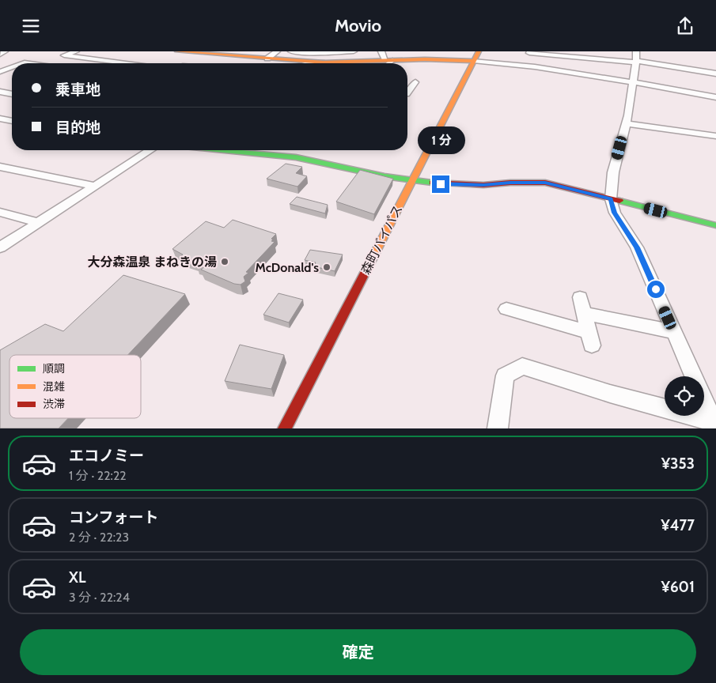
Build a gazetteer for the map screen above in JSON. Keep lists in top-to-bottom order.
{
  "streets": {
    "street": ["森町バイパス"]
  },
  "places": ["大分森温泉 まねきの湯", "McDonald's"],
  "legend": ["順調", "混雑", "渋滞"],
  "page": {
    "header": "Movio",
    "banner": ["乗車地", "目的地"],
    "bubble": "1 分",
    "list": [
      {
        "name": "エコノミー",
        "note": "1 分 · 22:22",
        "value": "¥353"
      },
      {
        "name": "コンフォート",
        "note": "2 分 · 22:23",
        "value": "¥477"
      },
      {
        "name": "XL",
        "note": "3 分 · 22:24",
        "value": "¥601"
      }
    ],
    "buttons": "確定"
  }
}
